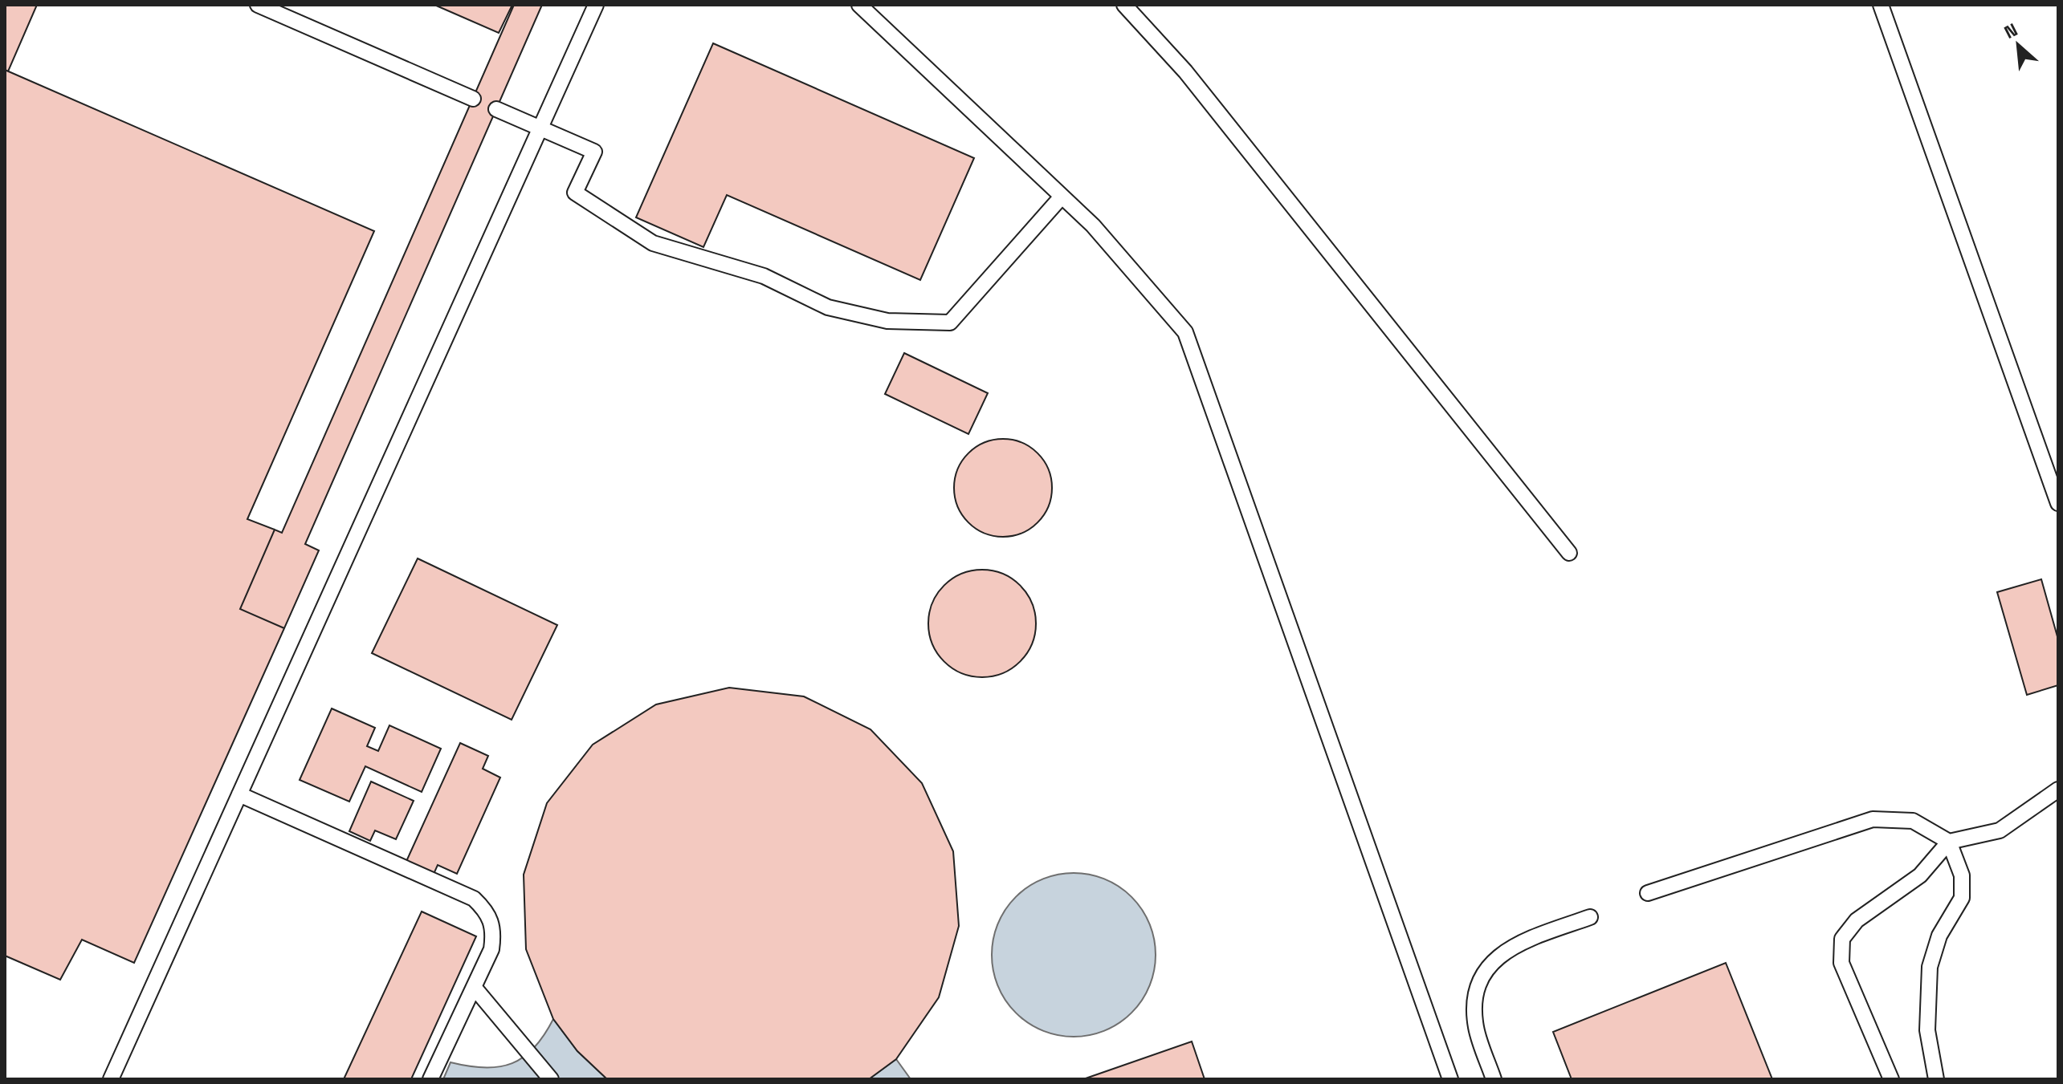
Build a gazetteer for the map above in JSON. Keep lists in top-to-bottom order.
{
  "north": "top left"
}
